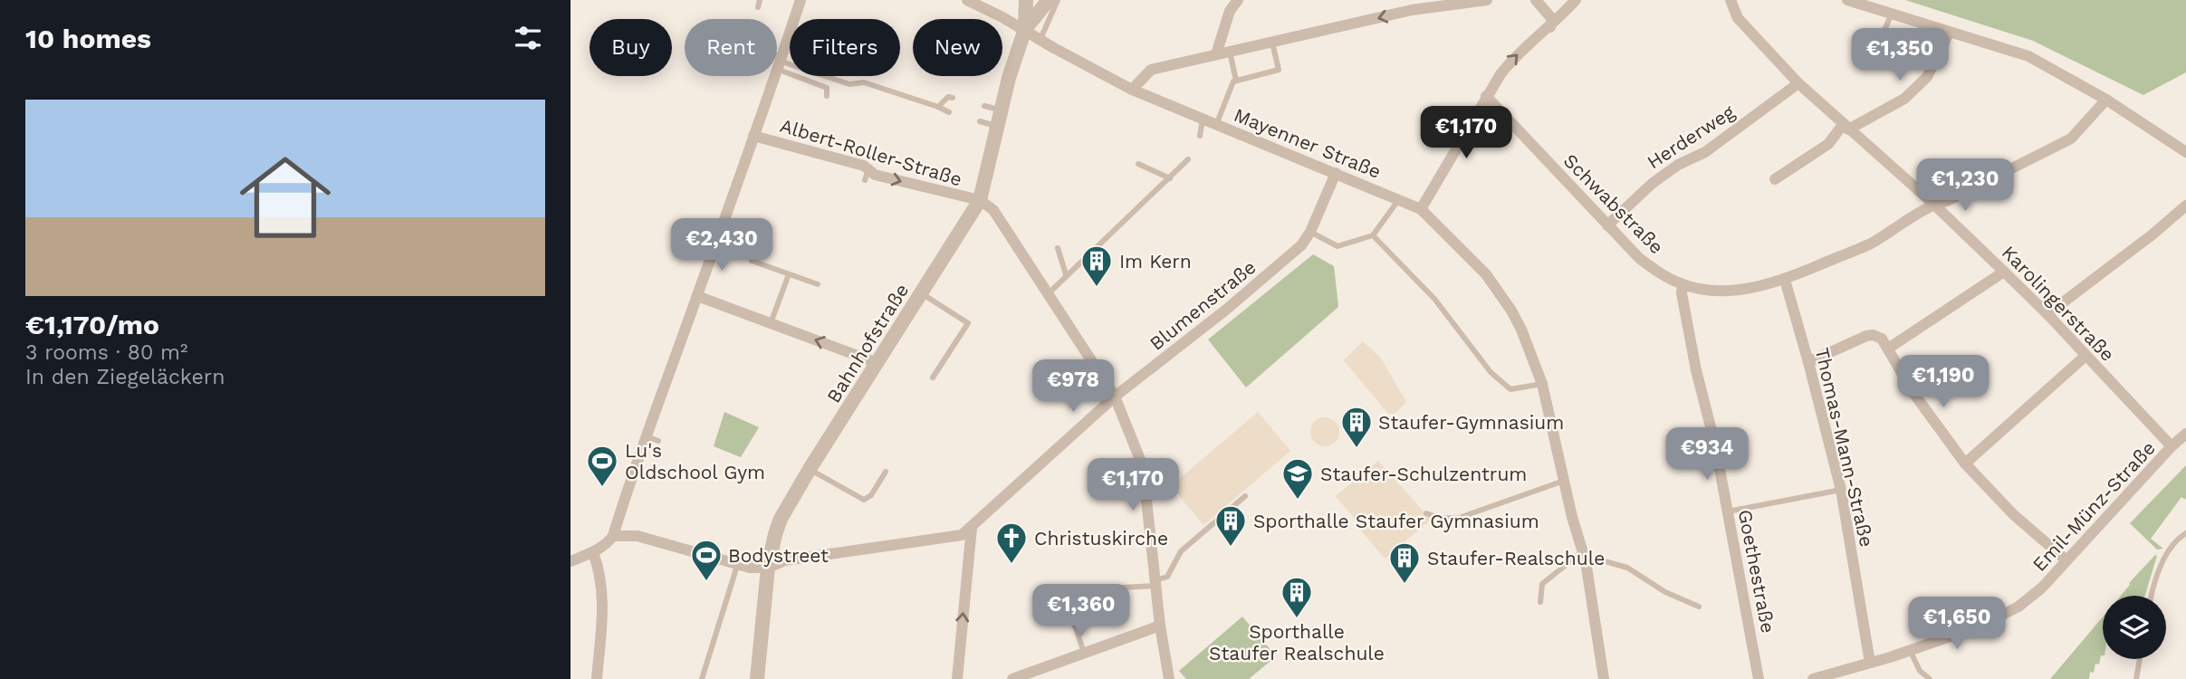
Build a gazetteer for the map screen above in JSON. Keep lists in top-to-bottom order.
{
  "streets": {
    "street": [
      "Herderweg",
      "Mayenner Straße",
      "Albert-Roller-Straße",
      "Schwabstraße",
      "Karolingerstraße",
      "Blumenstraße",
      "Bahnhofstraße",
      "Thomas-Mann-Straße",
      "Emil-Münz-Straße",
      "Goethestraße"
    ]
  },
  "crossings": [
    ["Herderweg", "Schwabstraße"],
    ["Herderweg", "Karolingerstraße"],
    ["Mayenner Straße", "Blumenstraße"],
    ["Mayenner Straße", "Bahnhofstraße"],
    ["Albert-Roller-Straße", "Bahnhofstraße"],
    ["Schwabstraße", "Karolingerstraße"],
    ["Schwabstraße", "Thomas-Mann-Straße"],
    ["Schwabstraße", "Goethestraße"],
    ["Karolingerstraße", "Emil-Münz-Straße"],
    ["Blumenstraße", "Bahnhofstraße"],
    ["Thomas-Mann-Straße", "Emil-Münz-Straße"]
  ],
  "one_way": ["Albert-Roller-Straße"],
  "places": {
    "building": [
      "Im Kern",
      "Staufer-Gymnasium",
      "Sporthalle Staufer Gymnasium",
      "Staufer-Realschule",
      "Sporthalle Staufer Realschule"
    ],
    "sports": ["Lu's Oldschool Gym", "Bodystreet"],
    "school or university": ["Staufer-Schulzentrum"],
    "church": ["Christuskirche"]
  },
  "page": {
    "heading": "10 homes",
    "chip": [
      "Buy",
      "Rent",
      "Filters",
      "New"
    ],
    "price": [
      "€1,350",
      "€1,170",
      "€1,230",
      "€2,430",
      "€1,190",
      "€978",
      "€934",
      "€1,170",
      "€1,360",
      "€1,650"
    ],
    "list": [
      {
        "name": "€1,170/mo",
        "note": "3 rooms · 80 m² · In den Ziegeläckern"
      }
    ]
  }
}
